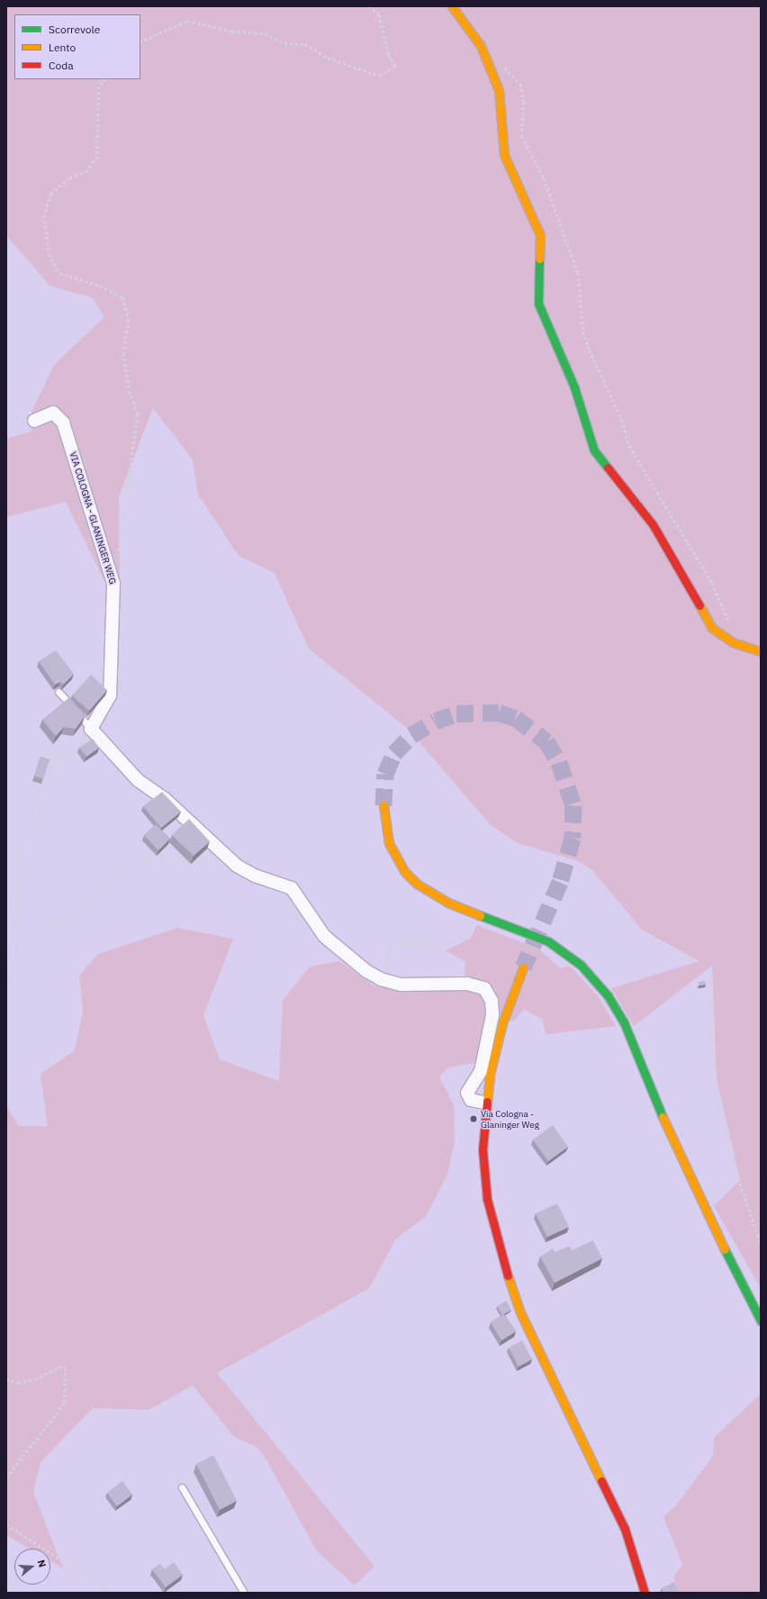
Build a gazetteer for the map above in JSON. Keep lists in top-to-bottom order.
{
  "streets": {
    "street": ["VIA COLOGNA - GLANINGER WEG"]
  },
  "places": ["Via Cologna - Glaninger Weg"],
  "legend": ["Scorrevole", "Lento", "Coda"],
  "north": "right"
}
